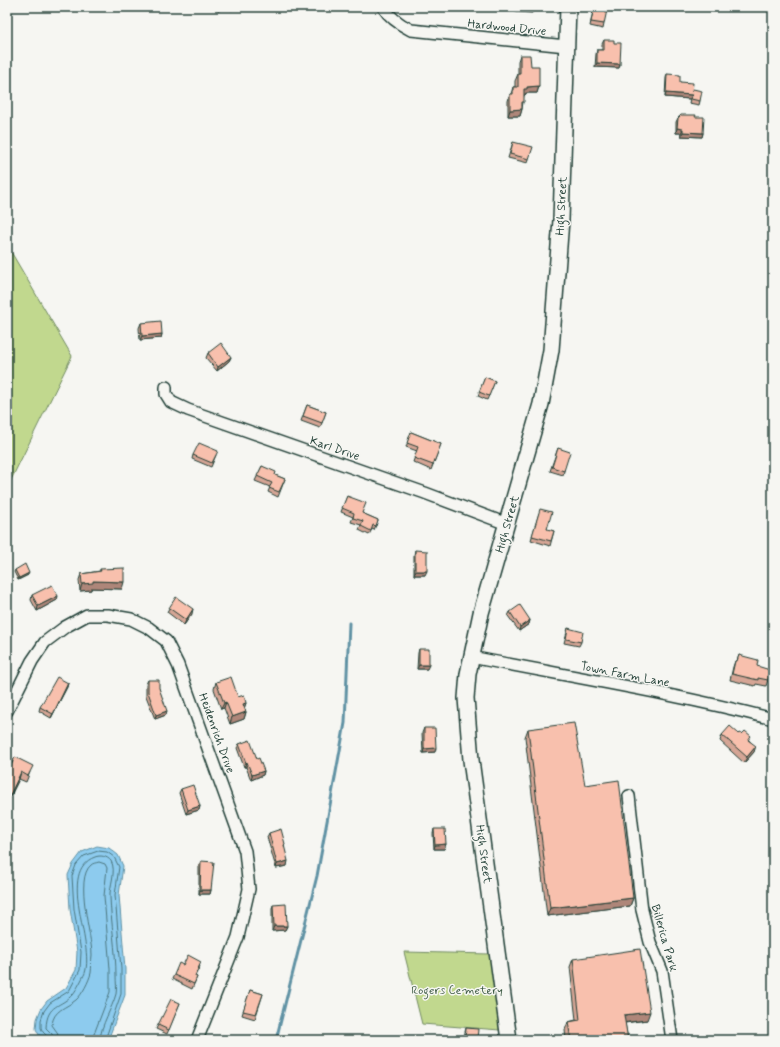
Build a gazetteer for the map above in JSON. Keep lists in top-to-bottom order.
{
  "streets": {
    "main road": ["High Street"],
    "street": [
      "Hardwood Drive",
      "Karl Drive",
      "Town Farm Lane",
      "Heidenrich Drive",
      "Billerica Park"
    ]
  },
  "crossings": [
    ["Hardwood Drive", "High Street"],
    ["High Street", "Karl Drive"],
    ["High Street", "Town Farm Lane"]
  ],
  "parks": ["Rogers Cemetery"]
}
